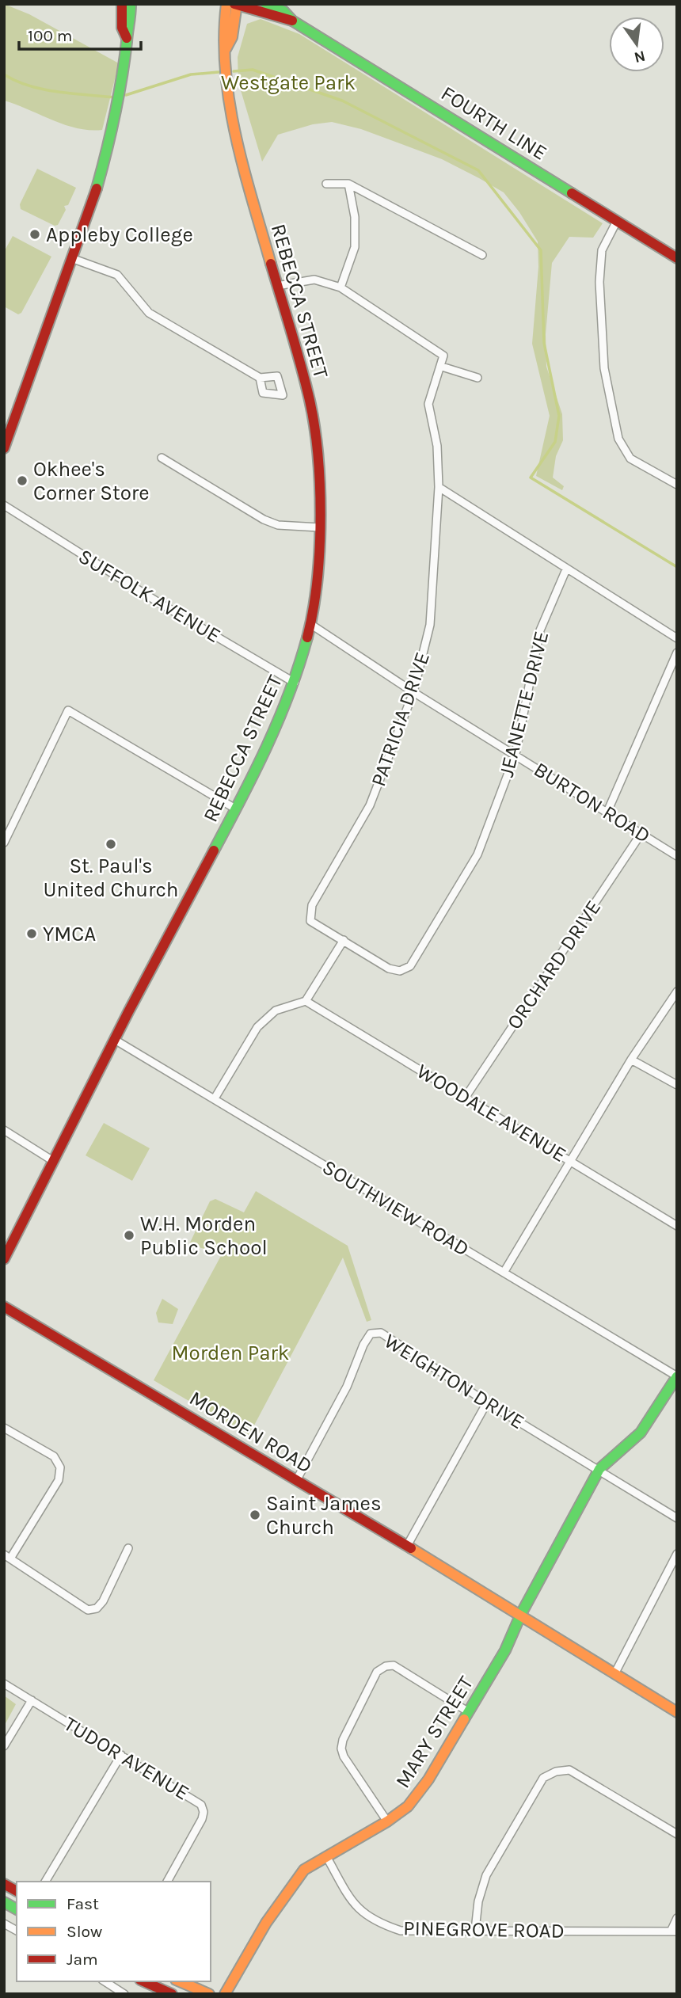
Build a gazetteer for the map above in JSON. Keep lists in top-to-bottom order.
{
  "streets": {
    "street": [
      "FOURTH LINE",
      "REBECCA STREET",
      "SUFFOLK AVENUE",
      "JEANETTE DRIVE",
      "PATRICIA DRIVE",
      "BURTON ROAD",
      "ORCHARD DRIVE",
      "WOODALE AVENUE",
      "SOUTHVIEW ROAD",
      "WEIGHTON DRIVE",
      "MORDEN ROAD",
      "MARY STREET",
      "TUDOR AVENUE",
      "PINEGROVE ROAD"
    ]
  },
  "crossings": [
    ["FOURTH LINE", "REBECCA STREET"],
    ["REBECCA STREET", "SUFFOLK AVENUE"],
    ["REBECCA STREET", "BURTON ROAD"],
    ["REBECCA STREET", "SOUTHVIEW ROAD"],
    ["JEANETTE DRIVE", "PATRICIA DRIVE"],
    ["JEANETTE DRIVE", "BURTON ROAD"],
    ["PATRICIA DRIVE", "BURTON ROAD"],
    ["BURTON ROAD", "ORCHARD DRIVE"],
    ["ORCHARD DRIVE", "WOODALE AVENUE"],
    ["WEIGHTON DRIVE", "MORDEN ROAD"],
    ["WEIGHTON DRIVE", "MARY STREET"],
    ["MORDEN ROAD", "MARY STREET"],
    ["MARY STREET", "PINEGROVE ROAD"]
  ],
  "parks": ["Westgate Park", "Morden Park"],
  "places": [
    "Appleby College",
    "Okhee's Corner Store",
    "St. Paul's United Church",
    "YMCA",
    "W.H. Morden Public School",
    "Saint James Church"
  ],
  "legend": ["Fast", "Slow", "Jam"],
  "scale_bar": "100 m",
  "north": "bottom"
}
